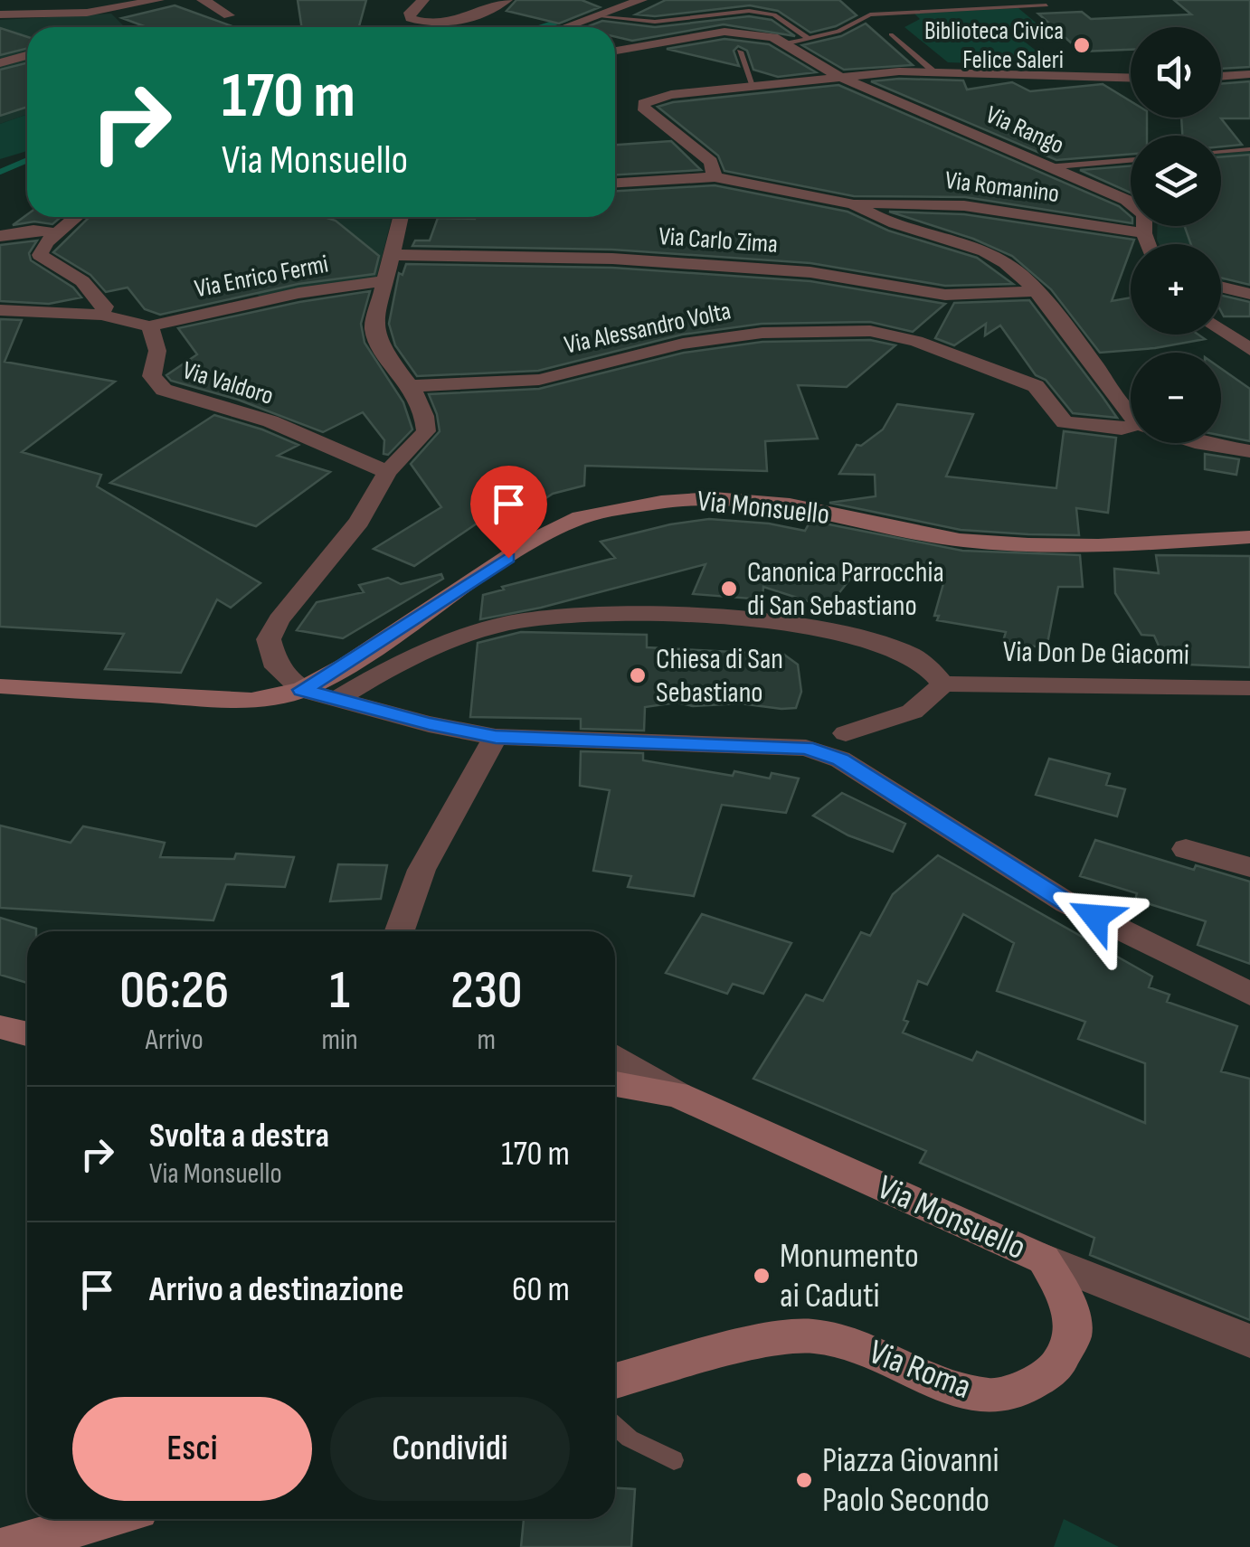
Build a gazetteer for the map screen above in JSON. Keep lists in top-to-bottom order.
{
  "streets": {
    "main road": ["Via Monsuello", "Via Roma"],
    "street": [
      "Via Rango",
      "Via Romanino",
      "Via Carlo Zima",
      "Via Enrico Fermi",
      "Via Alessandro Volta",
      "Via Valdoro",
      "Via Don De Giacomi"
    ]
  },
  "crossings": [
    ["Via Rango", "Via Romanino"],
    ["Via Enrico Fermi", "Via Valdoro"],
    ["Via Monsuello", "Via Roma"]
  ],
  "places": [
    "Biblioteca Civica Felice Saleri",
    "Canonica Parrocchia di San Sebastiano",
    "Chiesa di San Sebastiano",
    "Monumento ai Caduti",
    "Piazza Giovanni Paolo Secondo"
  ],
  "page": {
    "map_buttons": ["+", "−"],
    "turn": ["170 m", "Via Monsuello"],
    "eta": [
      "06:26",
      "Arrivo",
      "1",
      "min",
      "230",
      "m"
    ],
    "list": [
      {
        "name": "Svolta a destra",
        "note": "Via Monsuello",
        "value": "170 m"
      },
      {
        "name": "Arrivo a destinazione",
        "value": "60 m"
      }
    ],
    "buttons": ["Esci", "Condividi"]
  }
}
